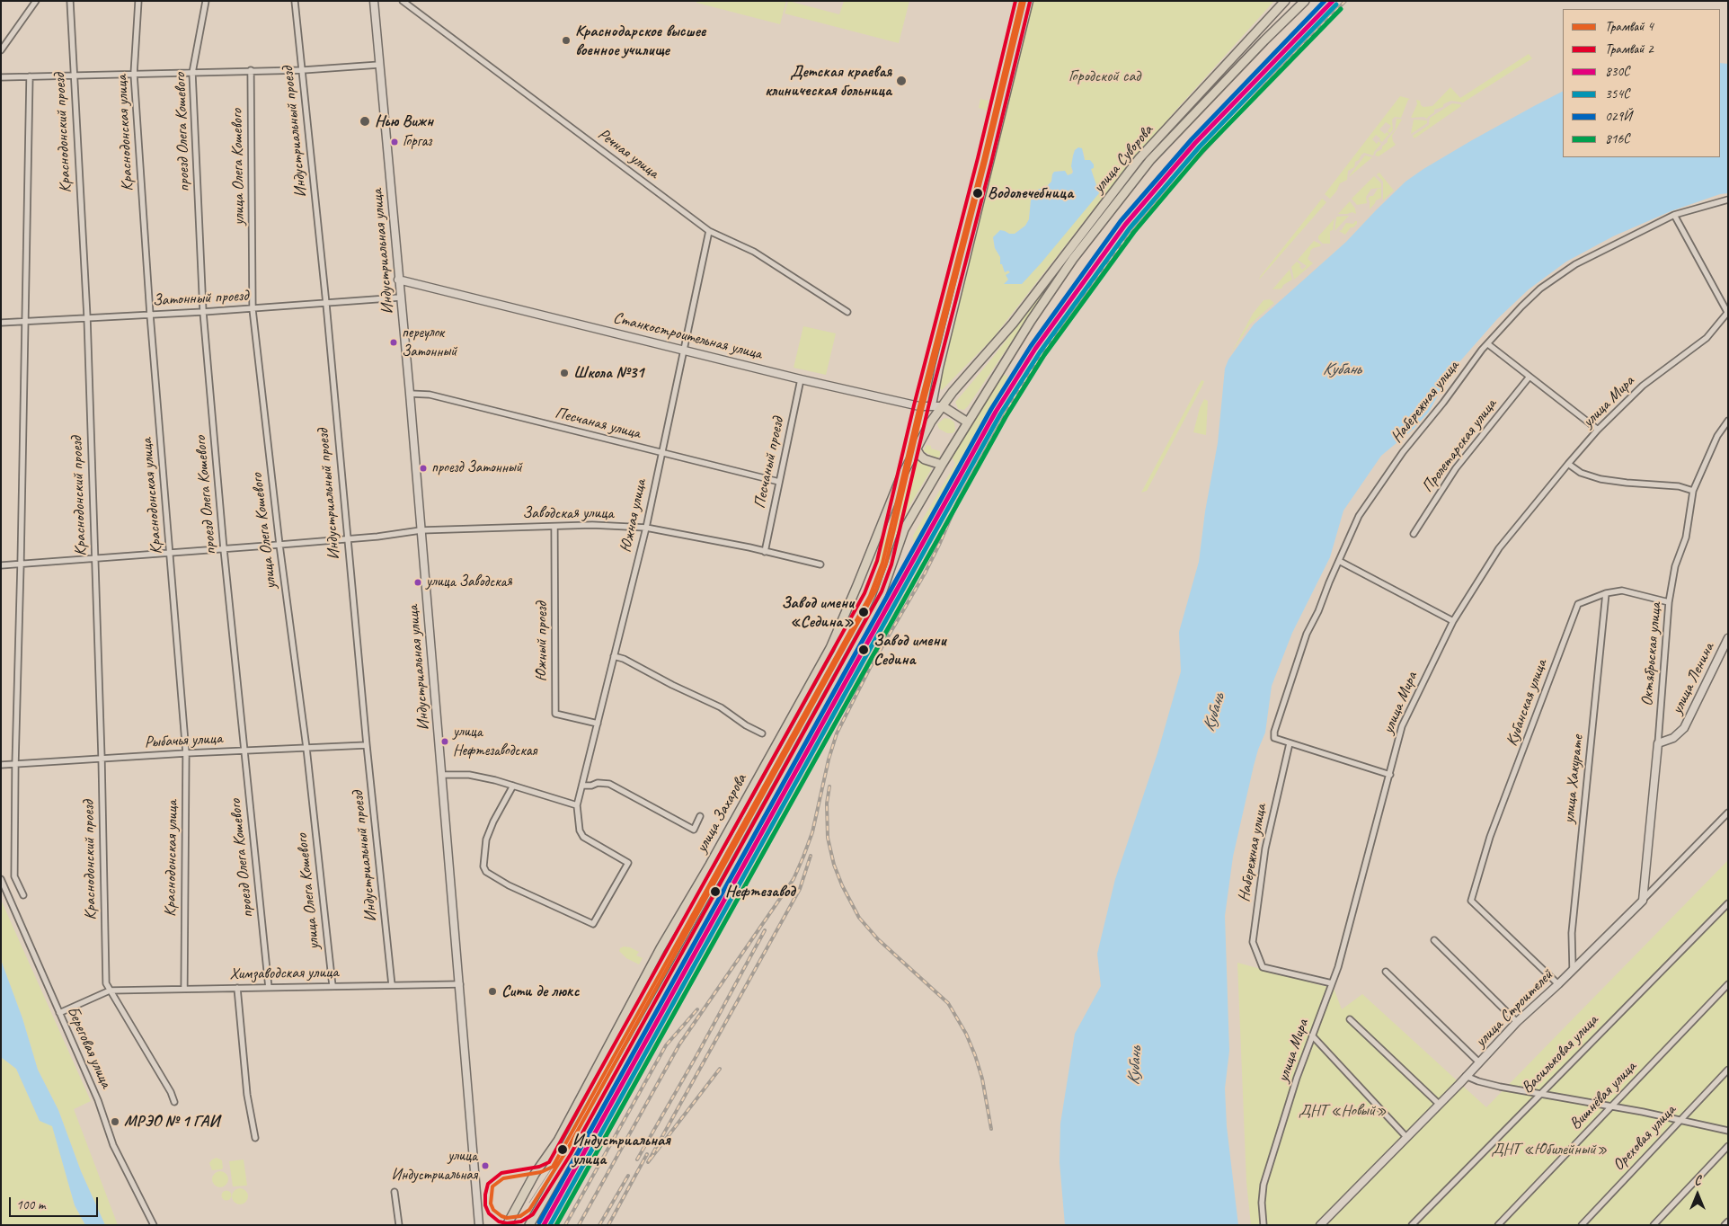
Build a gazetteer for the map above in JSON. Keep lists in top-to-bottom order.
{
  "streets": {
    "main road": ["улица Суворова", "Станкостроительная улица", "улица Захарова"],
    "street": [
      "проезд Олега Кошевого",
      "Индустриальный проезд",
      "Краснодонский проезд",
      "Краснодонская улица",
      "Речная улица",
      "улица Олега Кошевого",
      "Индустриальная улица",
      "Затонный проезд",
      "Набережная улица",
      "улица Мира",
      "Песчаная улица",
      "Пролетарская улица",
      "Песчаный проезд",
      "Заводская улица",
      "Южная улица",
      "Южный проезд",
      "Октябрьская улица",
      "улица Ленина",
      "Кубанская улица",
      "Рыбачья улица",
      "улица Хакурате",
      "Химзаводская улица",
      "улица Строителей",
      "Береговая улица",
      "Васильковая улица",
      "Вишнёвая улица",
      "Ореховая улица"
    ]
  },
  "crossings": [
    ["проезд Олега Кошевого", "Затонный проезд"],
    ["проезд Олега Кошевого", "Заводская улица"],
    ["проезд Олега Кошевого", "Рыбачья улица"],
    ["проезд Олега Кошевого", "Химзаводская улица"],
    ["Индустриальный проезд", "Затонный проезд"],
    ["Индустриальный проезд", "Заводская улица"],
    ["Индустриальный проезд", "Рыбачья улица"],
    ["Индустриальный проезд", "Химзаводская улица"],
    ["Краснодонский проезд", "Затонный проезд"],
    ["Краснодонский проезд", "Заводская улица"],
    ["Краснодонский проезд", "Рыбачья улица"],
    ["Краснодонский проезд", "Химзаводская улица"],
    ["Краснодонская улица", "Затонный проезд"],
    ["Краснодонская улица", "Заводская улица"],
    ["Краснодонская улица", "Рыбачья улица"],
    ["Краснодонская улица", "Химзаводская улица"],
    ["Речная улица", "Южная улица"],
    ["улица Суворова", "Станкостроительная улица"],
    ["улица Суворова", "улица Захарова"],
    ["улица Олега Кошевого", "Затонный проезд"],
    ["улица Олега Кошевого", "Заводская улица"],
    ["улица Олега Кошевого", "Рыбачья улица"],
    ["улица Олега Кошевого", "Химзаводская улица"],
    ["Индустриальная улица", "Затонный проезд"],
    ["Индустриальная улица", "Станкостроительная улица"],
    ["Индустриальная улица", "Песчаная улица"],
    ["Индустриальная улица", "Заводская улица"],
    ["Индустриальная улица", "Химзаводская улица"],
    ["Станкостроительная улица", "Песчаный проезд"],
    ["Станкостроительная улица", "Южная улица"],
    ["Станкостроительная улица", "улица Захарова"],
    ["Набережная улица", "улица Мира"],
    ["Песчаная улица", "Песчаный проезд"],
    ["Песчаная улица", "Южная улица"],
    ["Песчаный проезд", "Заводская улица"],
    ["Заводская улица", "Южная улица"],
    ["Заводская улица", "Южный проезд"],
    ["Южная улица", "Южный проезд"],
    ["Октябрьская улица", "улица Ленина"],
    ["Октябрьская улица", "Кубанская улица"],
    ["Октябрьская улица", "улица Строителей"],
    ["Кубанская улица", "улица Хакурате"],
    ["Кубанская улица", "улица Строителей"],
    ["улица Хакурате", "улица Строителей"],
    ["Химзаводская улица", "Береговая улица"]
  ],
  "water": ["Кубань"],
  "parks": ["Городской сад", "ДНТ «Новый»", "ДНТ «Юбилейный»"],
  "places": [
    "Краснодарское высшее военное училище",
    "Детская краевая клиническая больница",
    "Нью Вижн",
    "Горгаз",
    "Водолечебница",
    "переулок Затонный",
    "Школа №31",
    "проезд Затонный",
    "улица Заводская",
    "Завод имени «Седина»",
    "Завод имени Седина",
    "улица Нефтезаводская",
    "Нефтезавод",
    "Сити де люкс",
    "МРЭО № 1 ГАИ",
    "Индустриальная улица",
    "улица Индустриальная"
  ],
  "lines": [
    "tram line 4",
    "tram line 2",
    "transit line 830С",
    "transit line 029Й",
    "transit line 354С",
    "transit line 816С"
  ],
  "legend": [
    "Трамвай 4",
    "Трамвай 2",
    "830С",
    "354С",
    "029Й",
    "816С"
  ],
  "scale_bar": "100 m",
  "north": "top"
}
